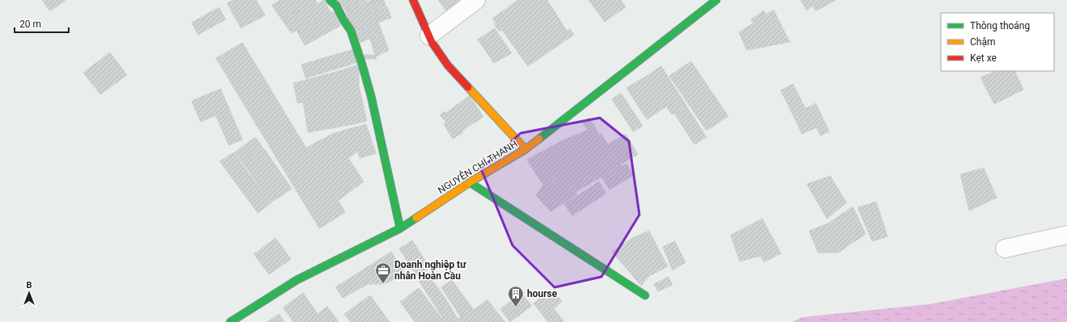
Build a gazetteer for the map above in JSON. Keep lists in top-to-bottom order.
{
  "streets": {
    "street": ["NGUYỄN CHÍ THANH"]
  },
  "places": {
    "office": ["Doanh nghiệp tư nhân Hoàn Cầu"],
    "building": ["hourse"]
  },
  "legend": ["Thông thoáng", "Chậm", "Kẹt xe"],
  "scale_bar": "20 m",
  "north": "top"
}
